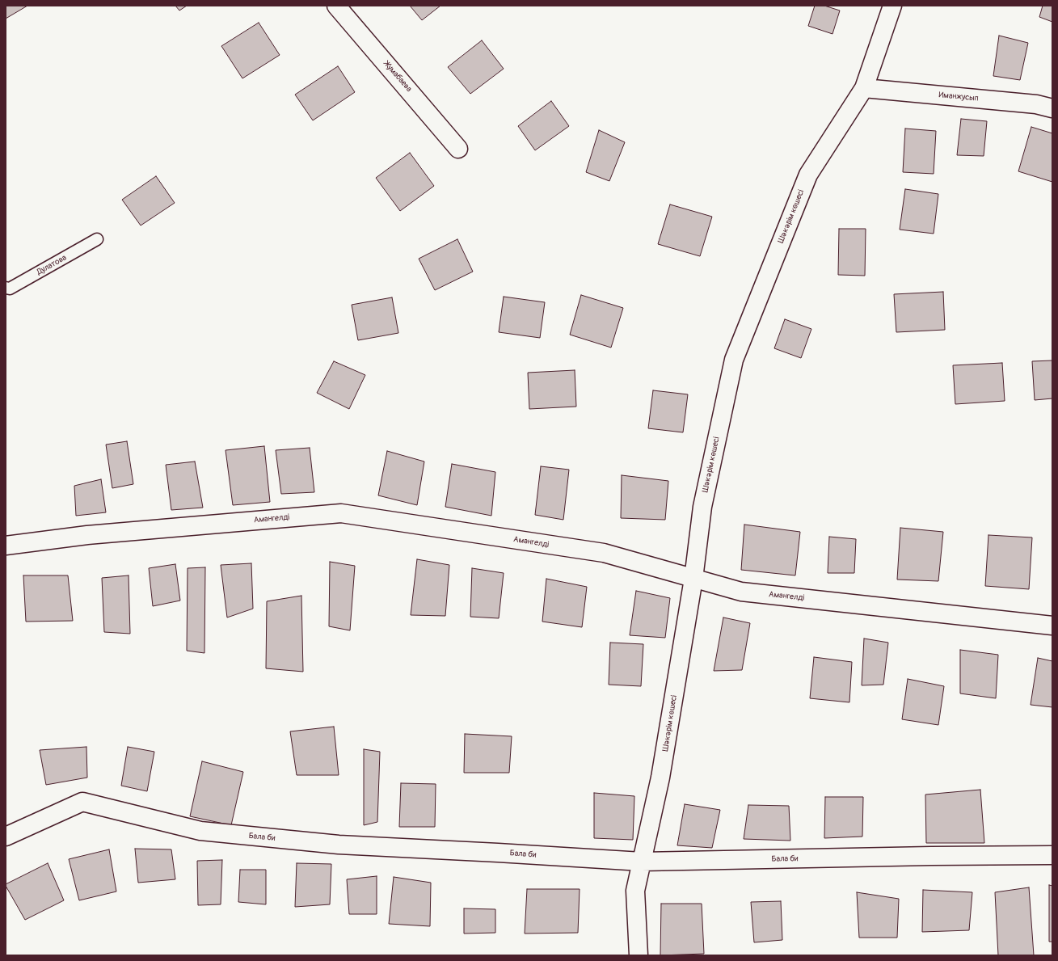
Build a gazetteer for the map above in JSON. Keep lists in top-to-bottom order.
{
  "streets": {
    "street": [
      "Жумабаева",
      "Иманжусып",
      "Шәкәрім көшесі",
      "Амангелді",
      "Бала би"
    ],
    "lane": ["Дулатова"]
  },
  "crossings": [
    ["Иманжусып", "Шәкәрім көшесі"],
    ["Шәкәрім көшесі", "Амангелді"],
    ["Шәкәрім көшесі", "Бала би"]
  ]
}
